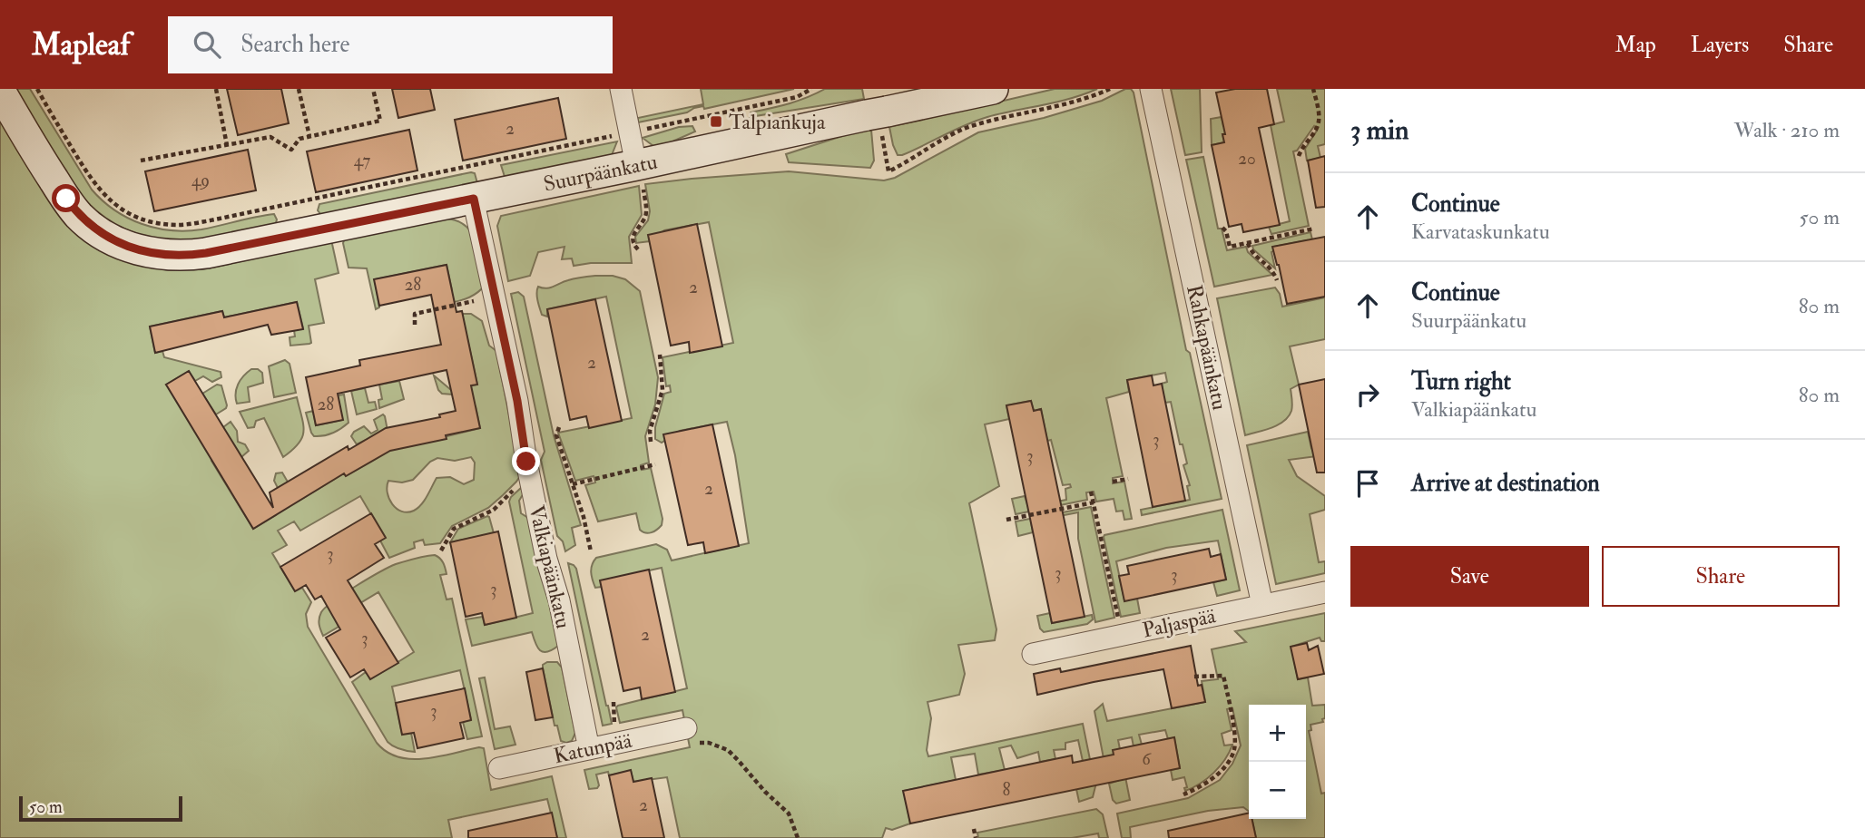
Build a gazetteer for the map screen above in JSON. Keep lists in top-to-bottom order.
{
  "streets": {
    "street": [
      "Suurpäänkatu",
      "Rahkapäänkatu",
      "Valkiapäänkatu",
      "Paljaspää",
      "Katunpää"
    ]
  },
  "crossings": [
    ["Suurpäänkatu", "Valkiapäänkatu"],
    ["Rahkapäänkatu", "Paljaspää"],
    ["Valkiapäänkatu", "Katunpää"]
  ],
  "places": {
    "transit": ["Talpiankuja"]
  },
  "house_numbers": [
    "2",
    "20",
    "47",
    "49",
    "28",
    "2",
    "2",
    "28",
    "3",
    "3",
    "2",
    "3",
    "3",
    "3",
    "3",
    "2",
    "3",
    "3",
    "6",
    "8",
    "2"
  ],
  "scale_bar": "50 m",
  "page": {
    "header": "Mapleaf",
    "search": "Search here",
    "nav": ["Map", "Layers", "Share"],
    "heading": ["3 min", "Walk · 210 m"],
    "list": [
      ["Continue", "Karvataskunkatu", "50 m"],
      ["Continue", "Suurpäänkatu", "80 m"],
      ["Turn right", "Valkiapäänkatu", "80 m"],
      "Arrive at destination"
    ],
    "buttons": ["Save", "Share"],
    "map_buttons": ["+", "−"],
    "scale": "50 m"
  }
}
